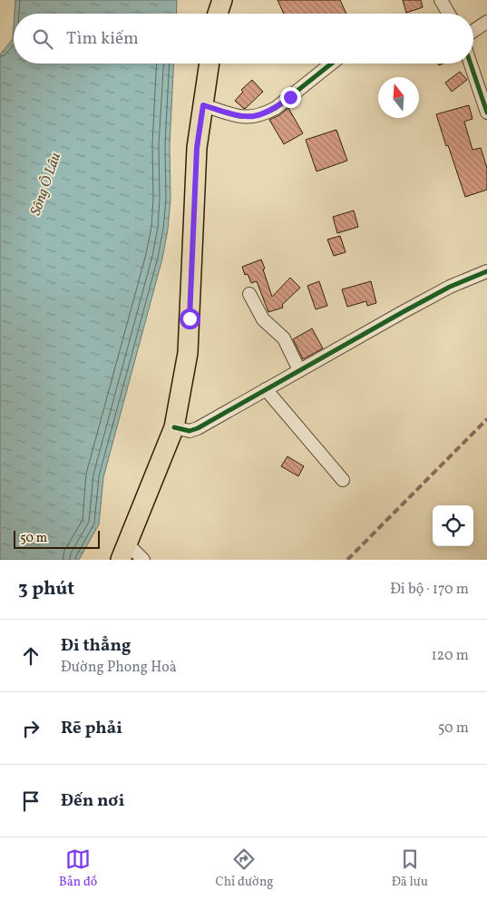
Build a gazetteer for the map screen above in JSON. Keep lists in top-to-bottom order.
{
  "water": ["Sông Ô Lâu"],
  "scale_bar": "50 m",
  "north": "top",
  "page": {
    "search": "Tìm kiếm",
    "scale": "50 m",
    "heading": ["3 phút", "Đi bộ · 170 m"],
    "list": [
      ["Đi thẳng", "Đường Phong Hoà", "120 m"],
      ["Rẽ phải", "50 m"],
      "Đến nơi"
    ],
    "nav": ["Bản đồ", "Chỉ đường", "Đã lưu"]
  }
}
